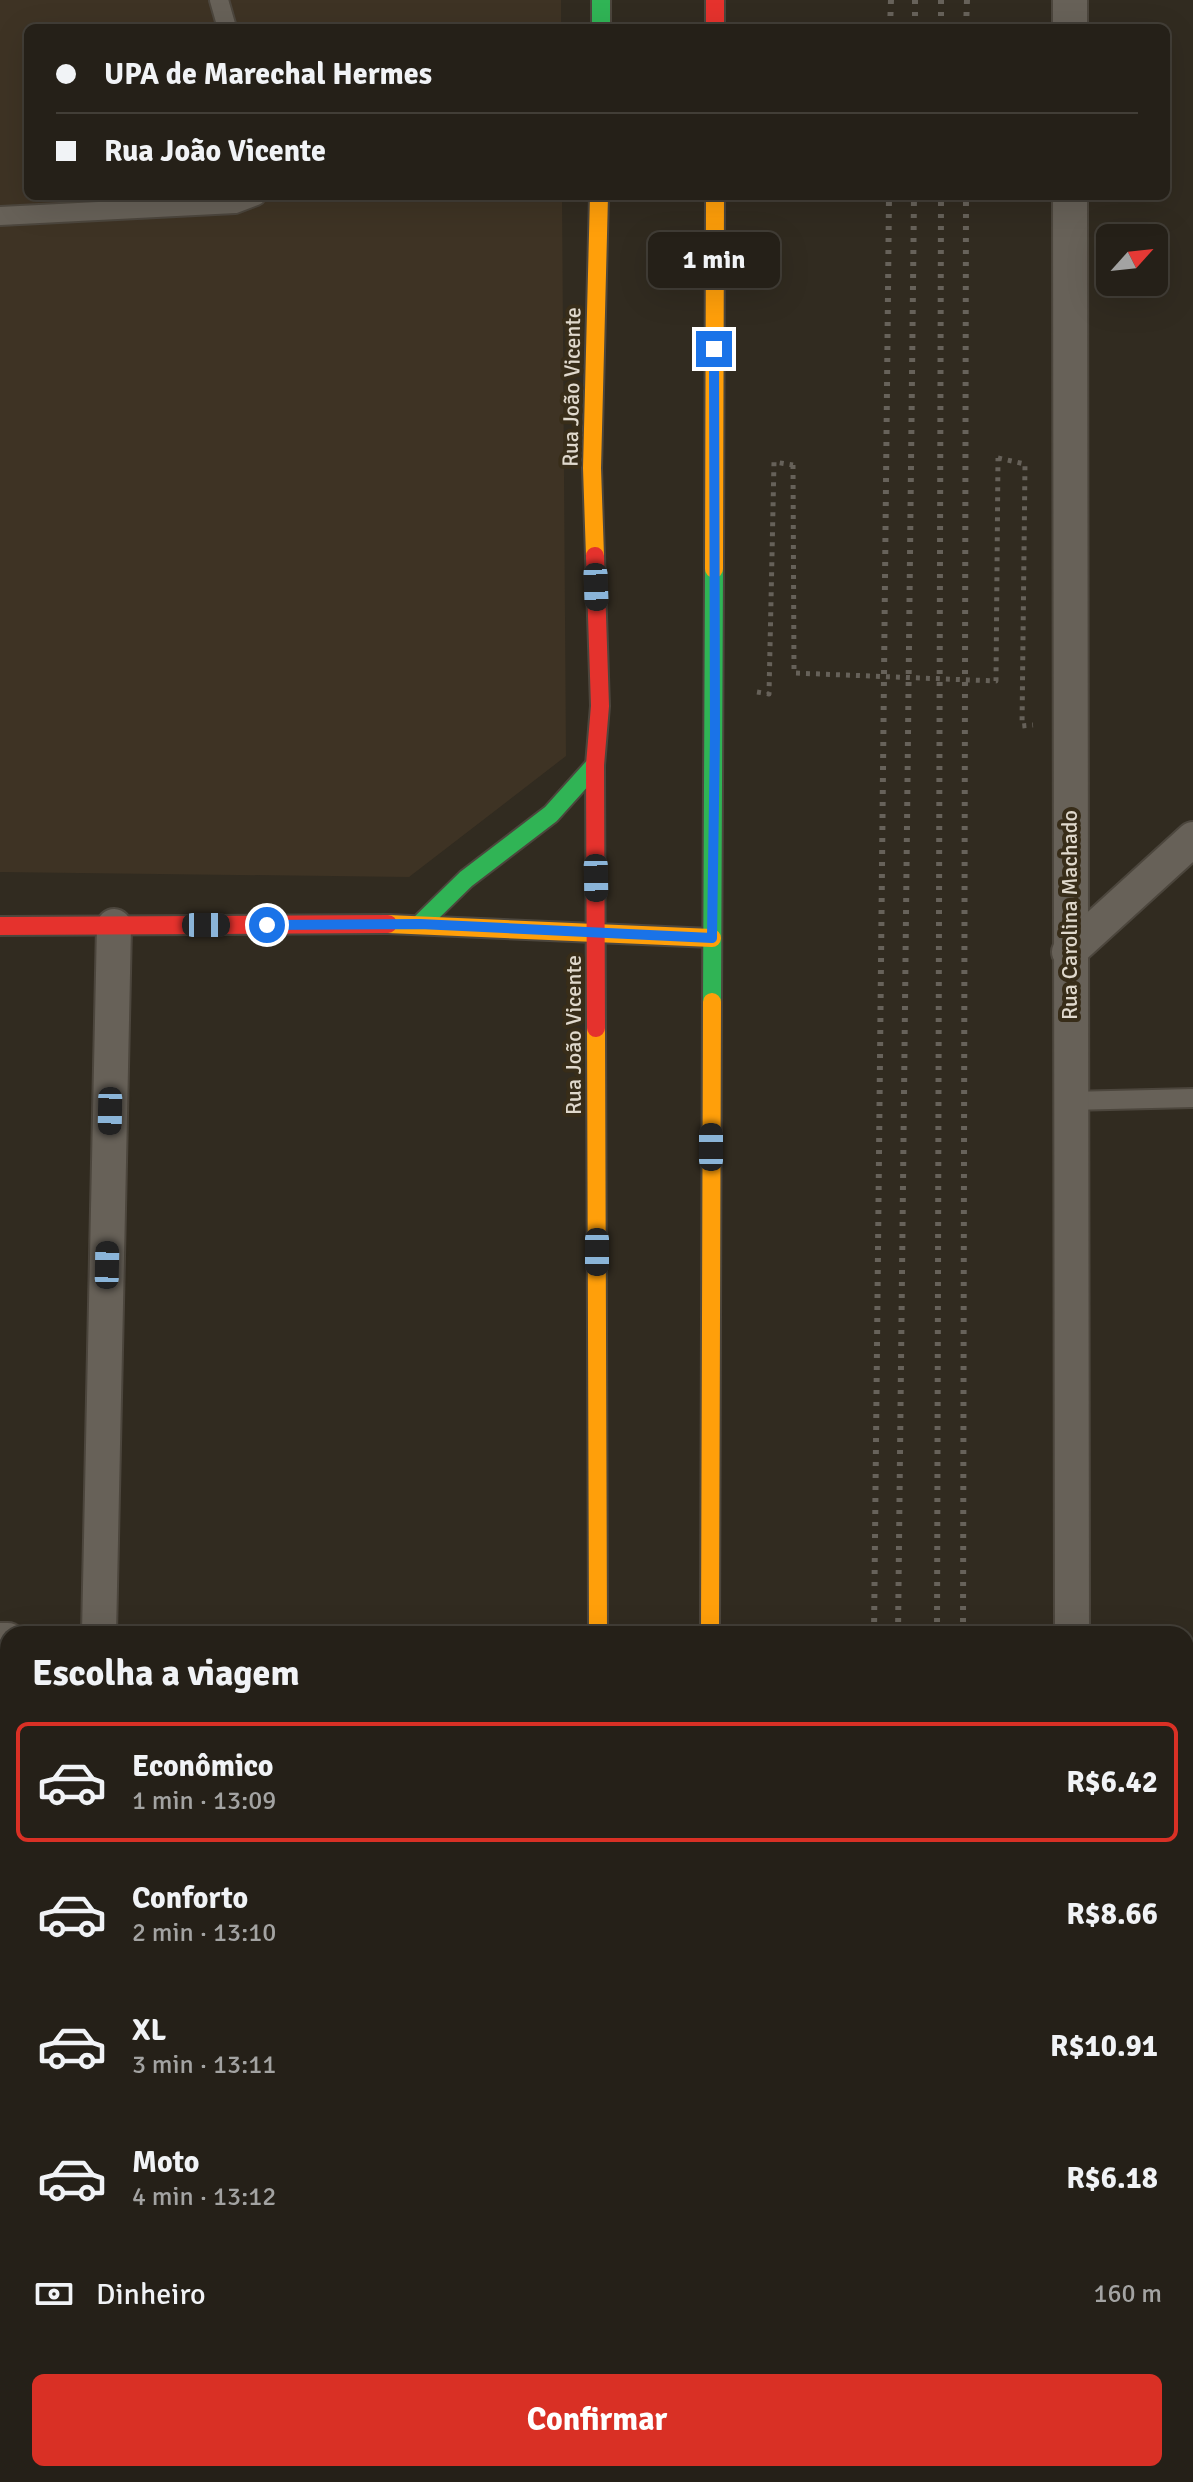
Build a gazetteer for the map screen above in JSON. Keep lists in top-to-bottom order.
{
  "streets": {
    "main road": ["Rua João Vicente"],
    "street": ["Rua Carolina Machado"]
  },
  "north": "top right",
  "page": {
    "banner": ["UPA de Marechal Hermes", "Rua João Vicente"],
    "bubble": "1 min",
    "heading": "Escolha a viagem",
    "list": [
      {
        "name": "Econômico",
        "note": "1 min · 13:09",
        "value": "R$6.42"
      },
      {
        "name": "Conforto",
        "note": "2 min · 13:10",
        "value": "R$8.66"
      },
      {
        "name": "XL",
        "note": "3 min · 13:11",
        "value": "R$10.91"
      },
      {
        "name": "Moto",
        "note": "4 min · 13:12",
        "value": "R$6.18"
      }
    ],
    "pay": ["Dinheiro", "160 m"],
    "buttons": "Confirmar"
  }
}
